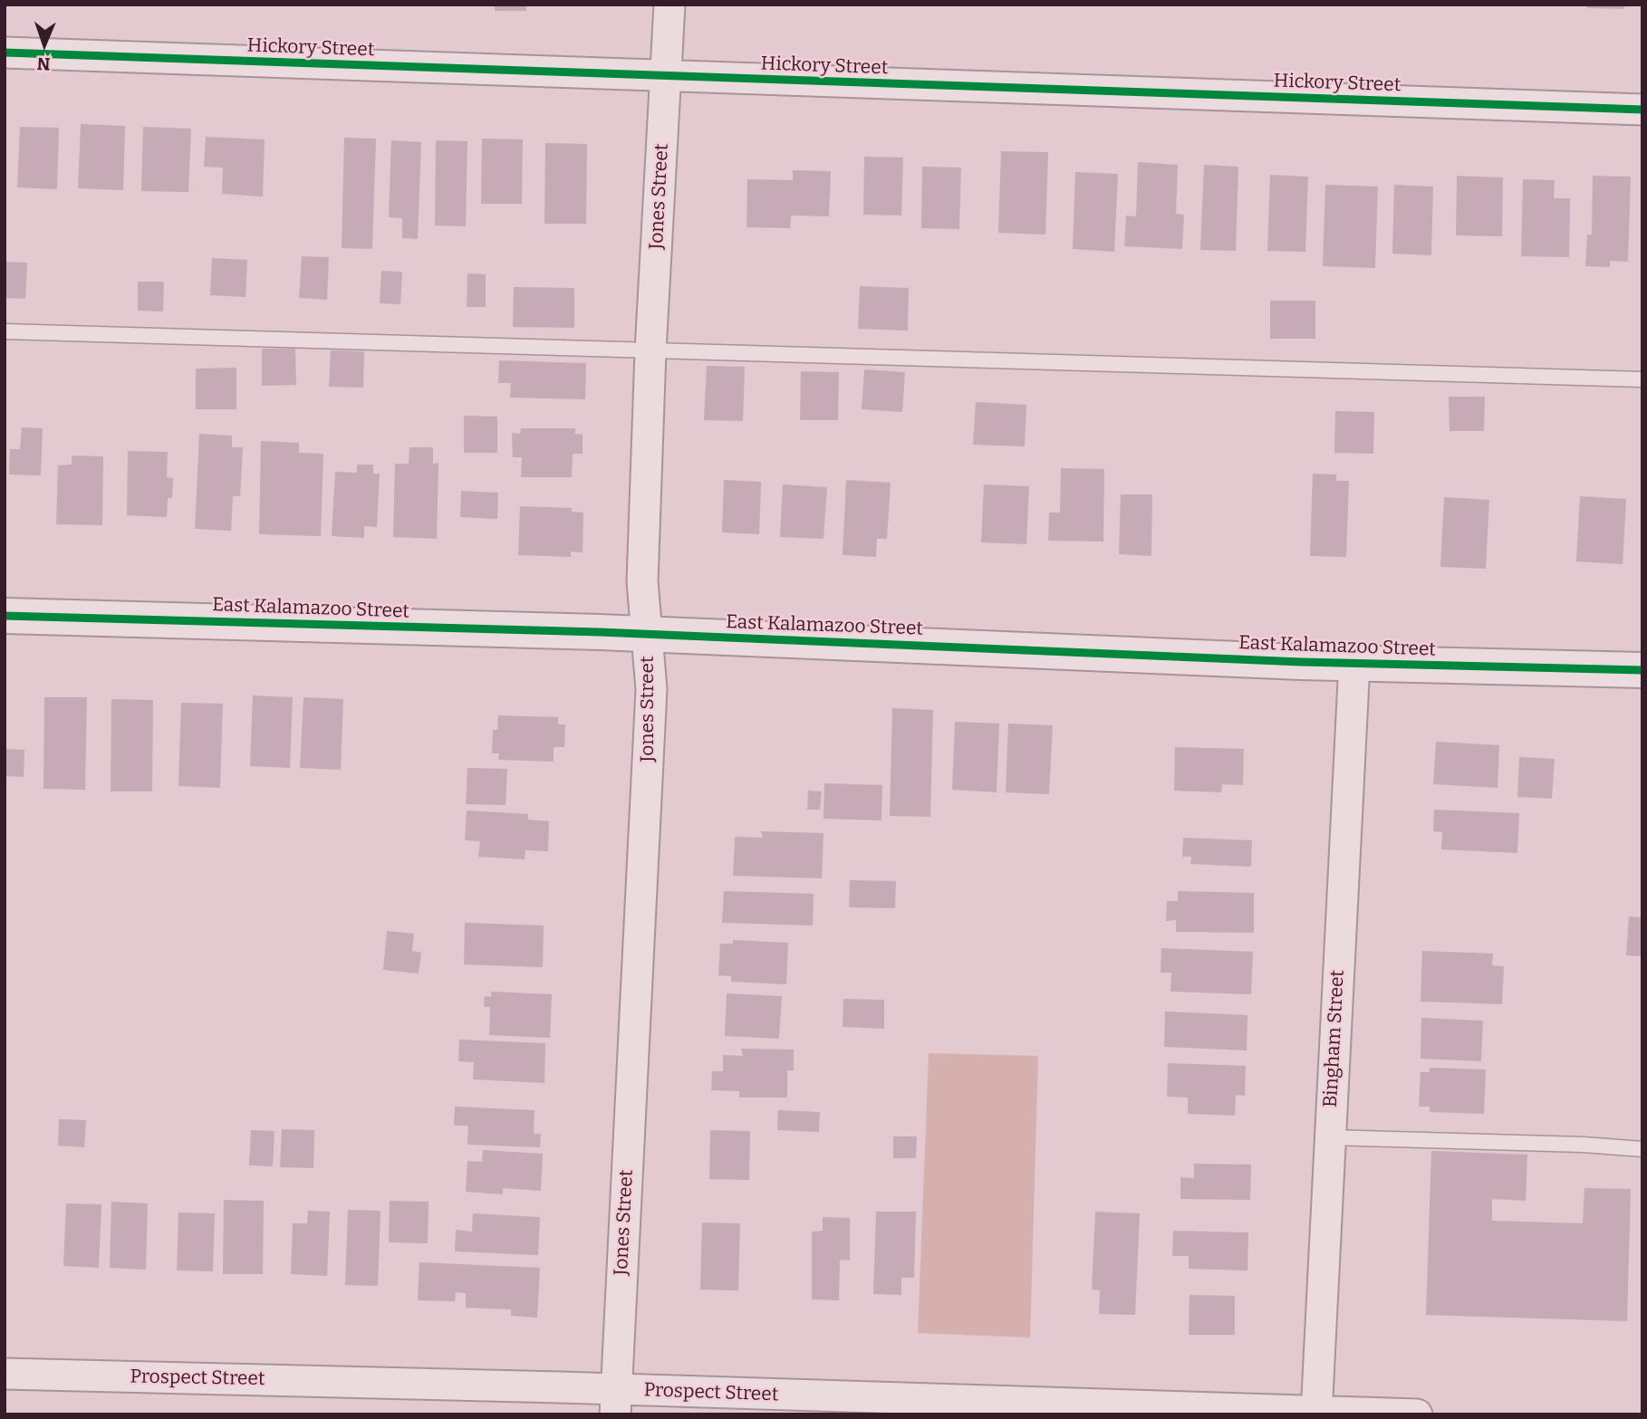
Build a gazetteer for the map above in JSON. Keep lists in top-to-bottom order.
{
  "streets": {
    "street": [
      "Hickory Street",
      "Jones Street",
      "East Kalamazoo Street",
      "Bingham Street",
      "Prospect Street"
    ]
  },
  "crossings": [
    ["Hickory Street", "Jones Street"],
    ["Jones Street", "East Kalamazoo Street"],
    ["Jones Street", "Prospect Street"],
    ["East Kalamazoo Street", "Bingham Street"],
    ["Bingham Street", "Prospect Street"]
  ],
  "north": "bottom"
}
